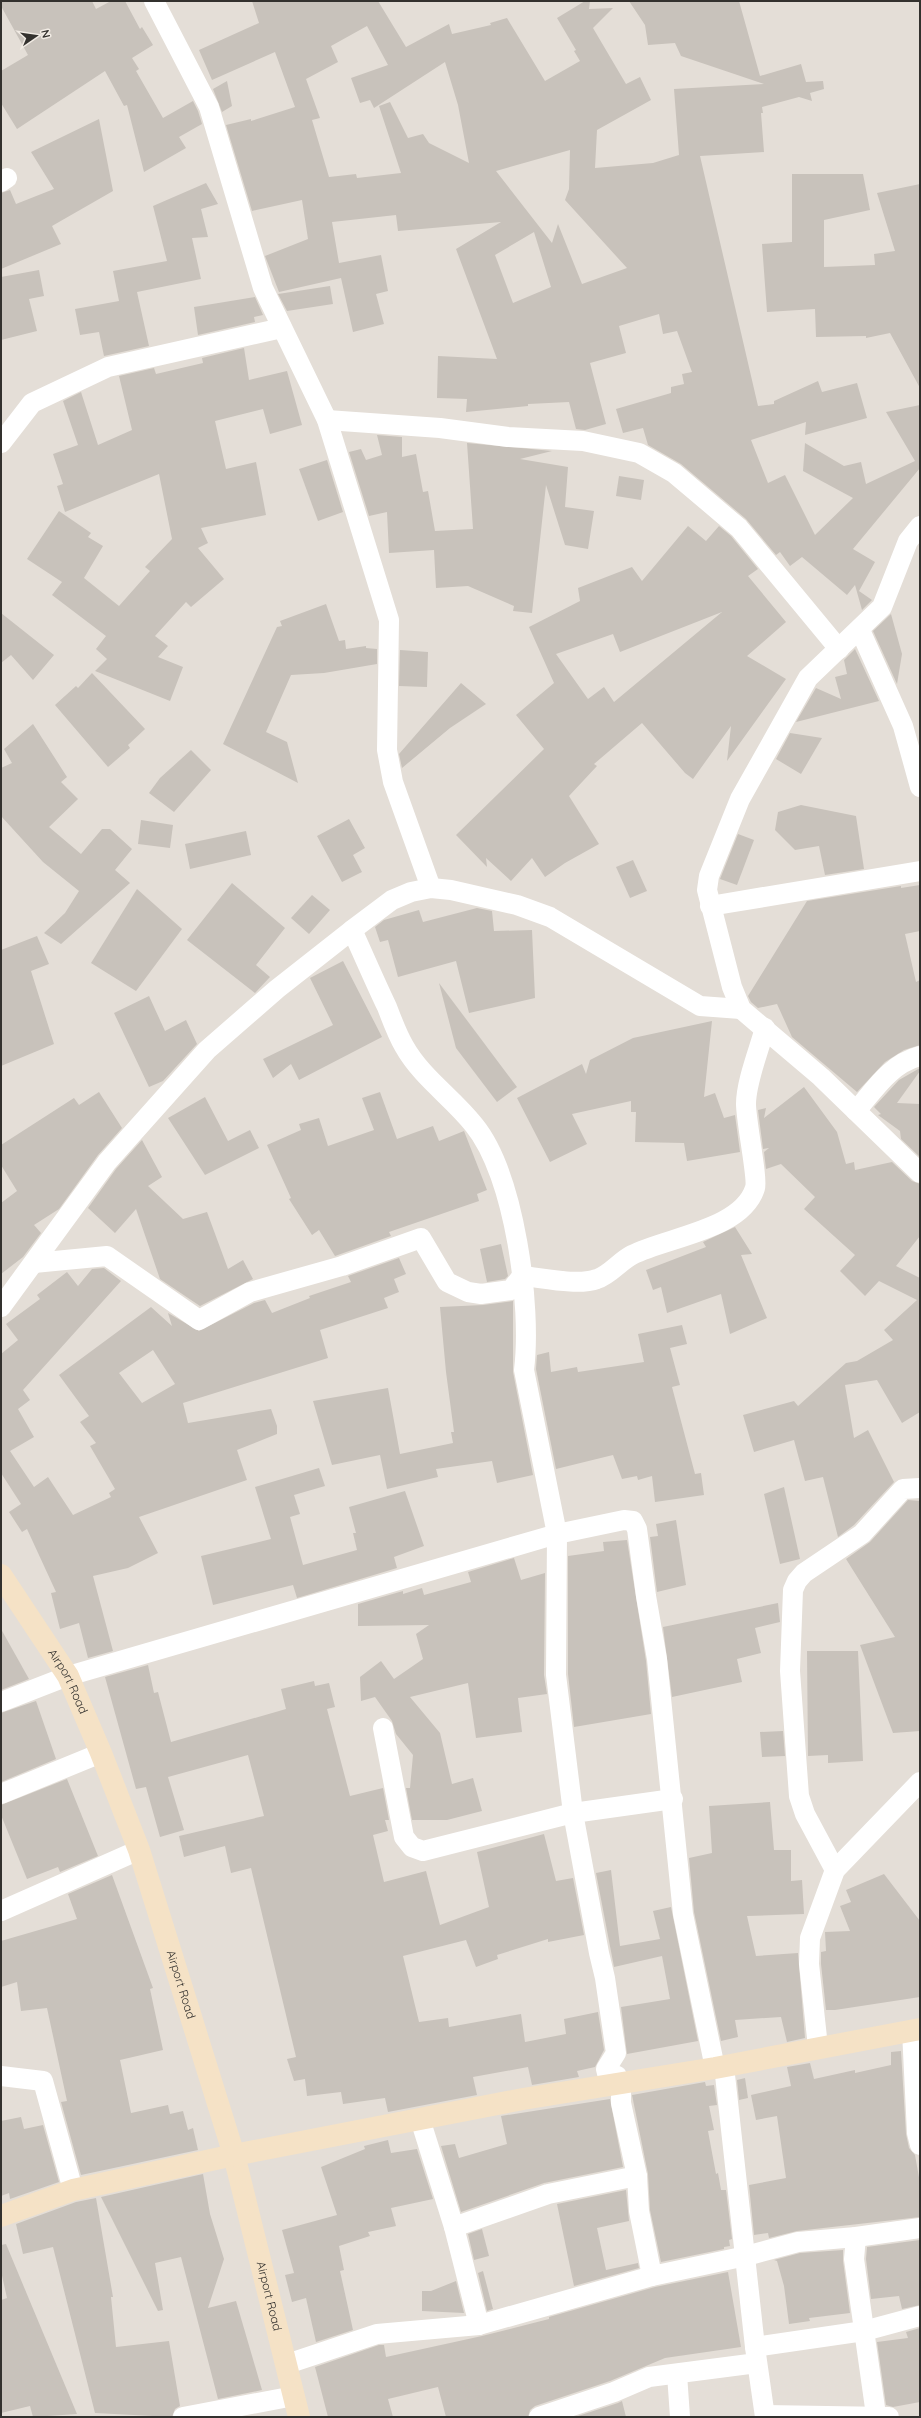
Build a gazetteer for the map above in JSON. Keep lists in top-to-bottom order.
{
  "streets": {
    "street": ["Airport Road"]
  },
  "north": "right"
}
